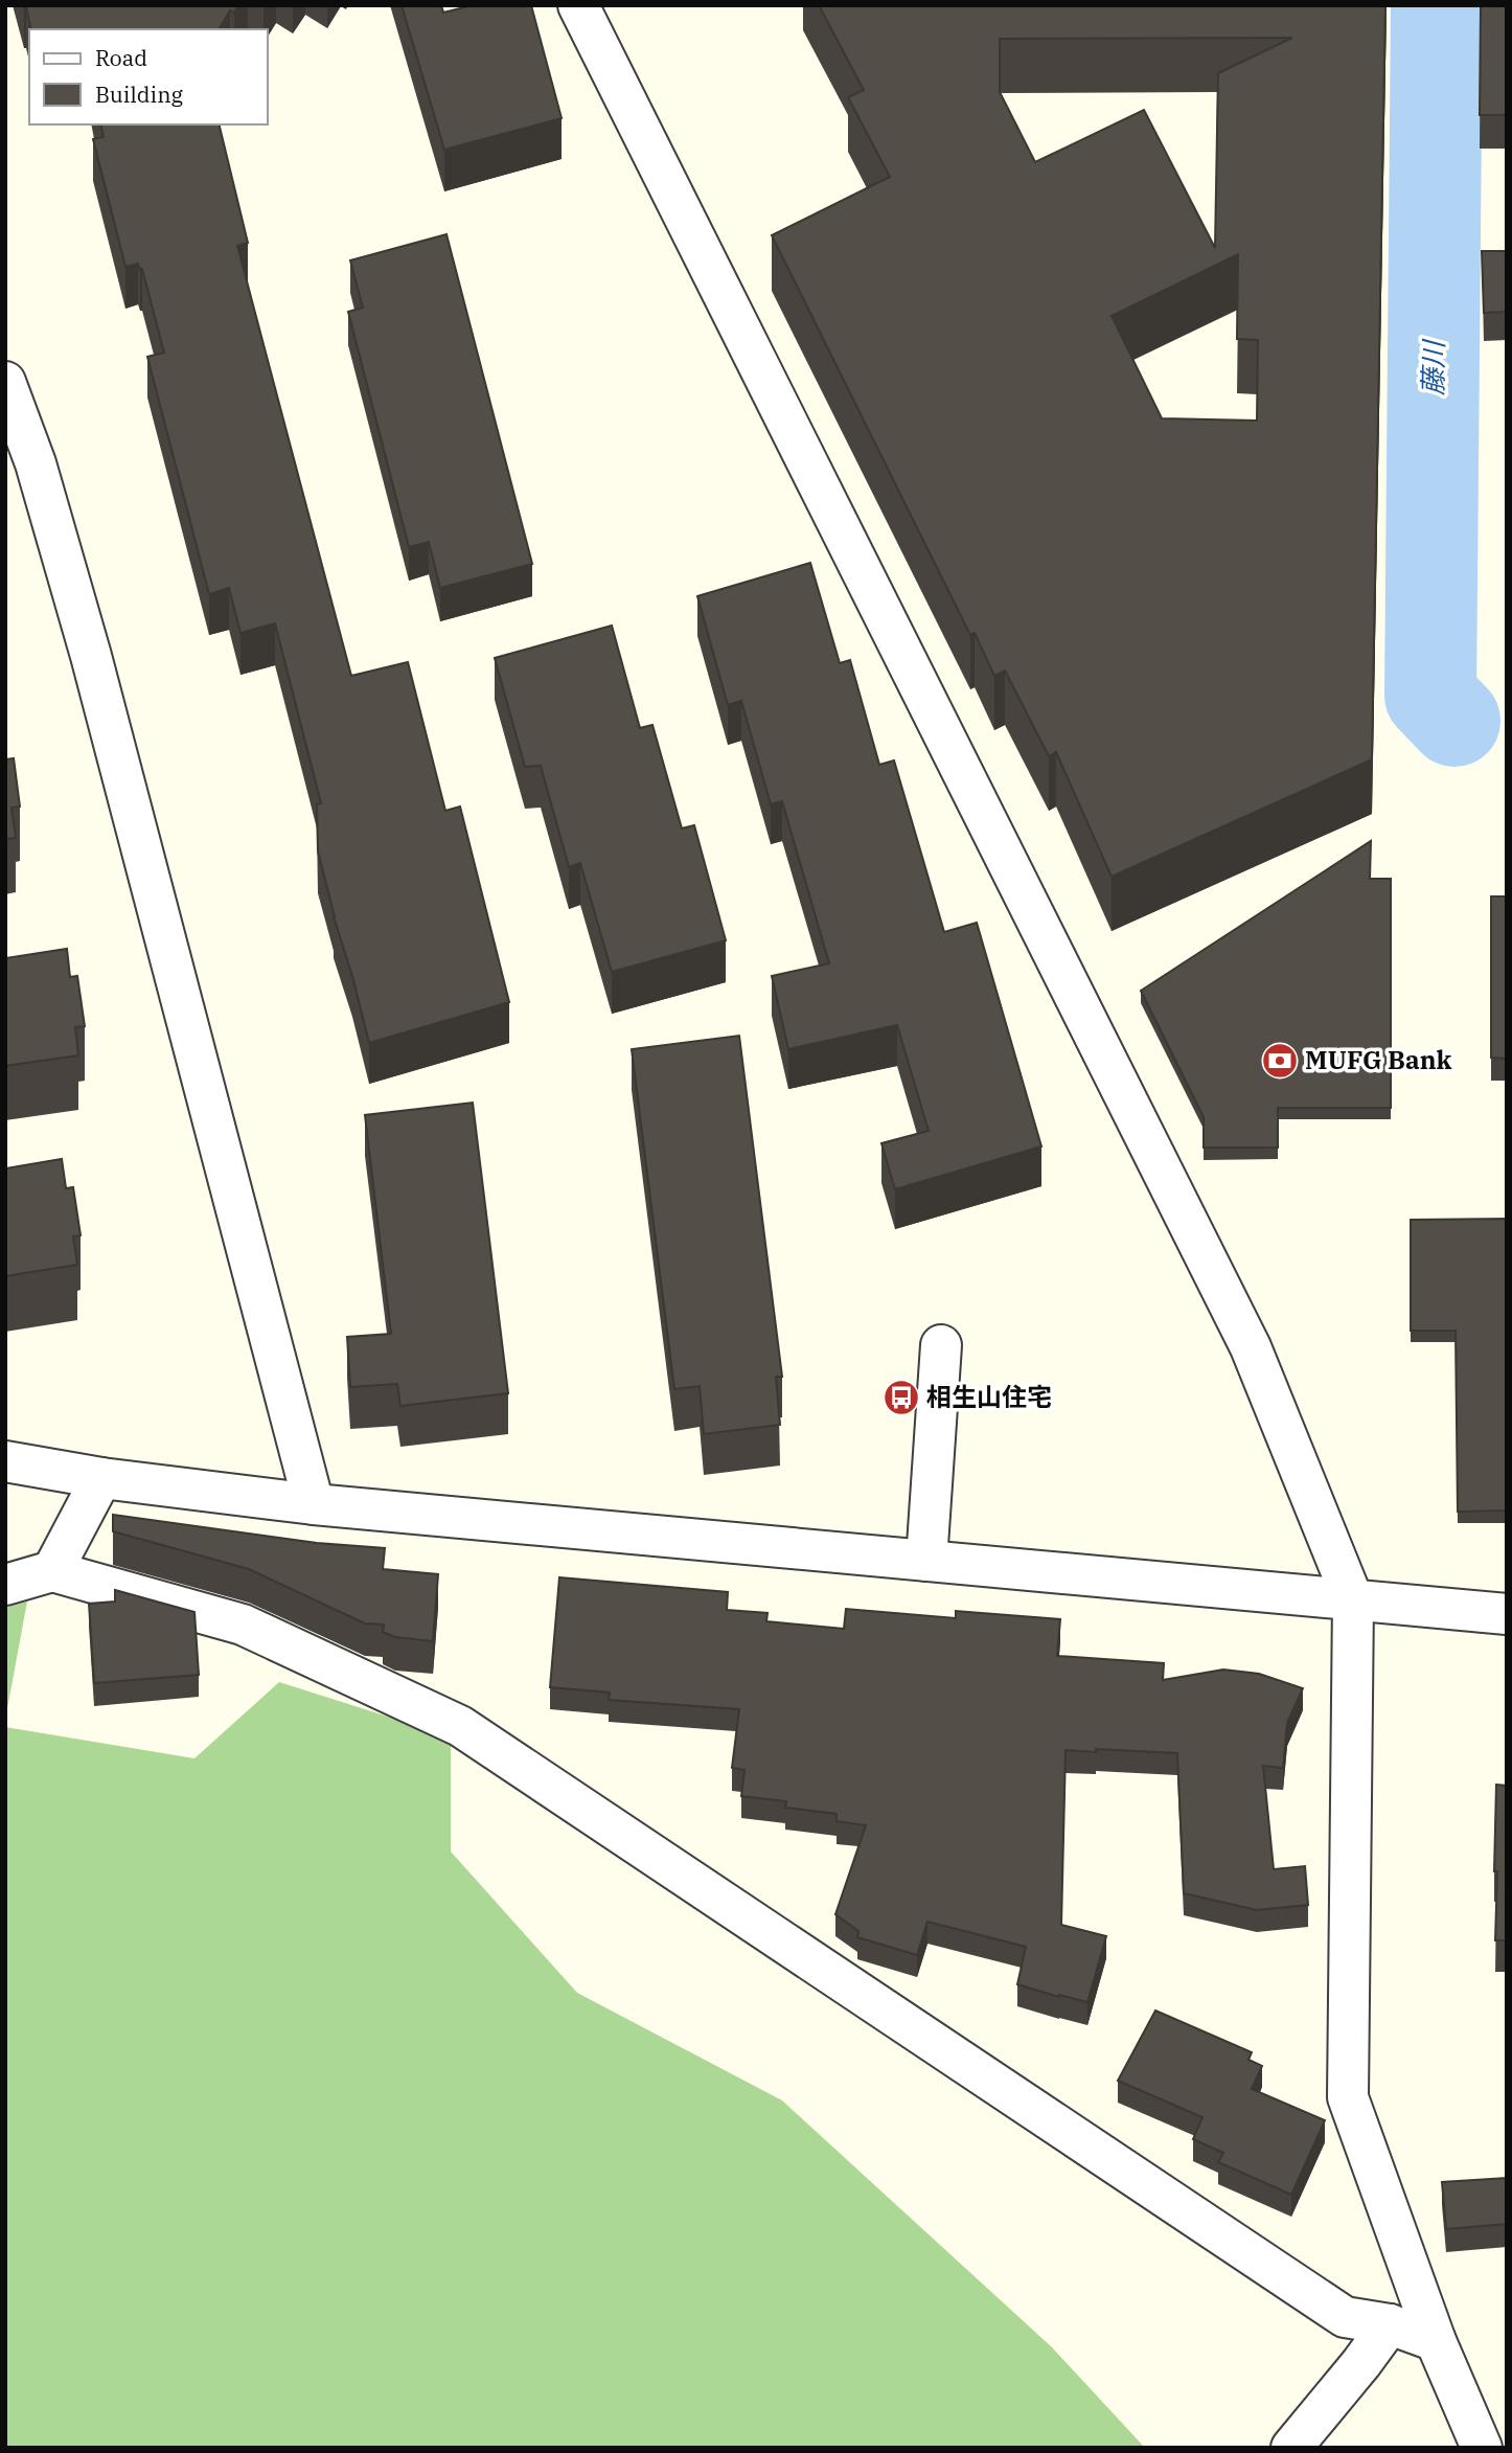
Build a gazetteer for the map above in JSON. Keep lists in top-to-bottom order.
{
  "water": ["藤川"],
  "places": {
    "bank": ["MUFG Bank"],
    "bus stop": ["相生山住宅"]
  },
  "legend": ["Road", "Building"]
}
